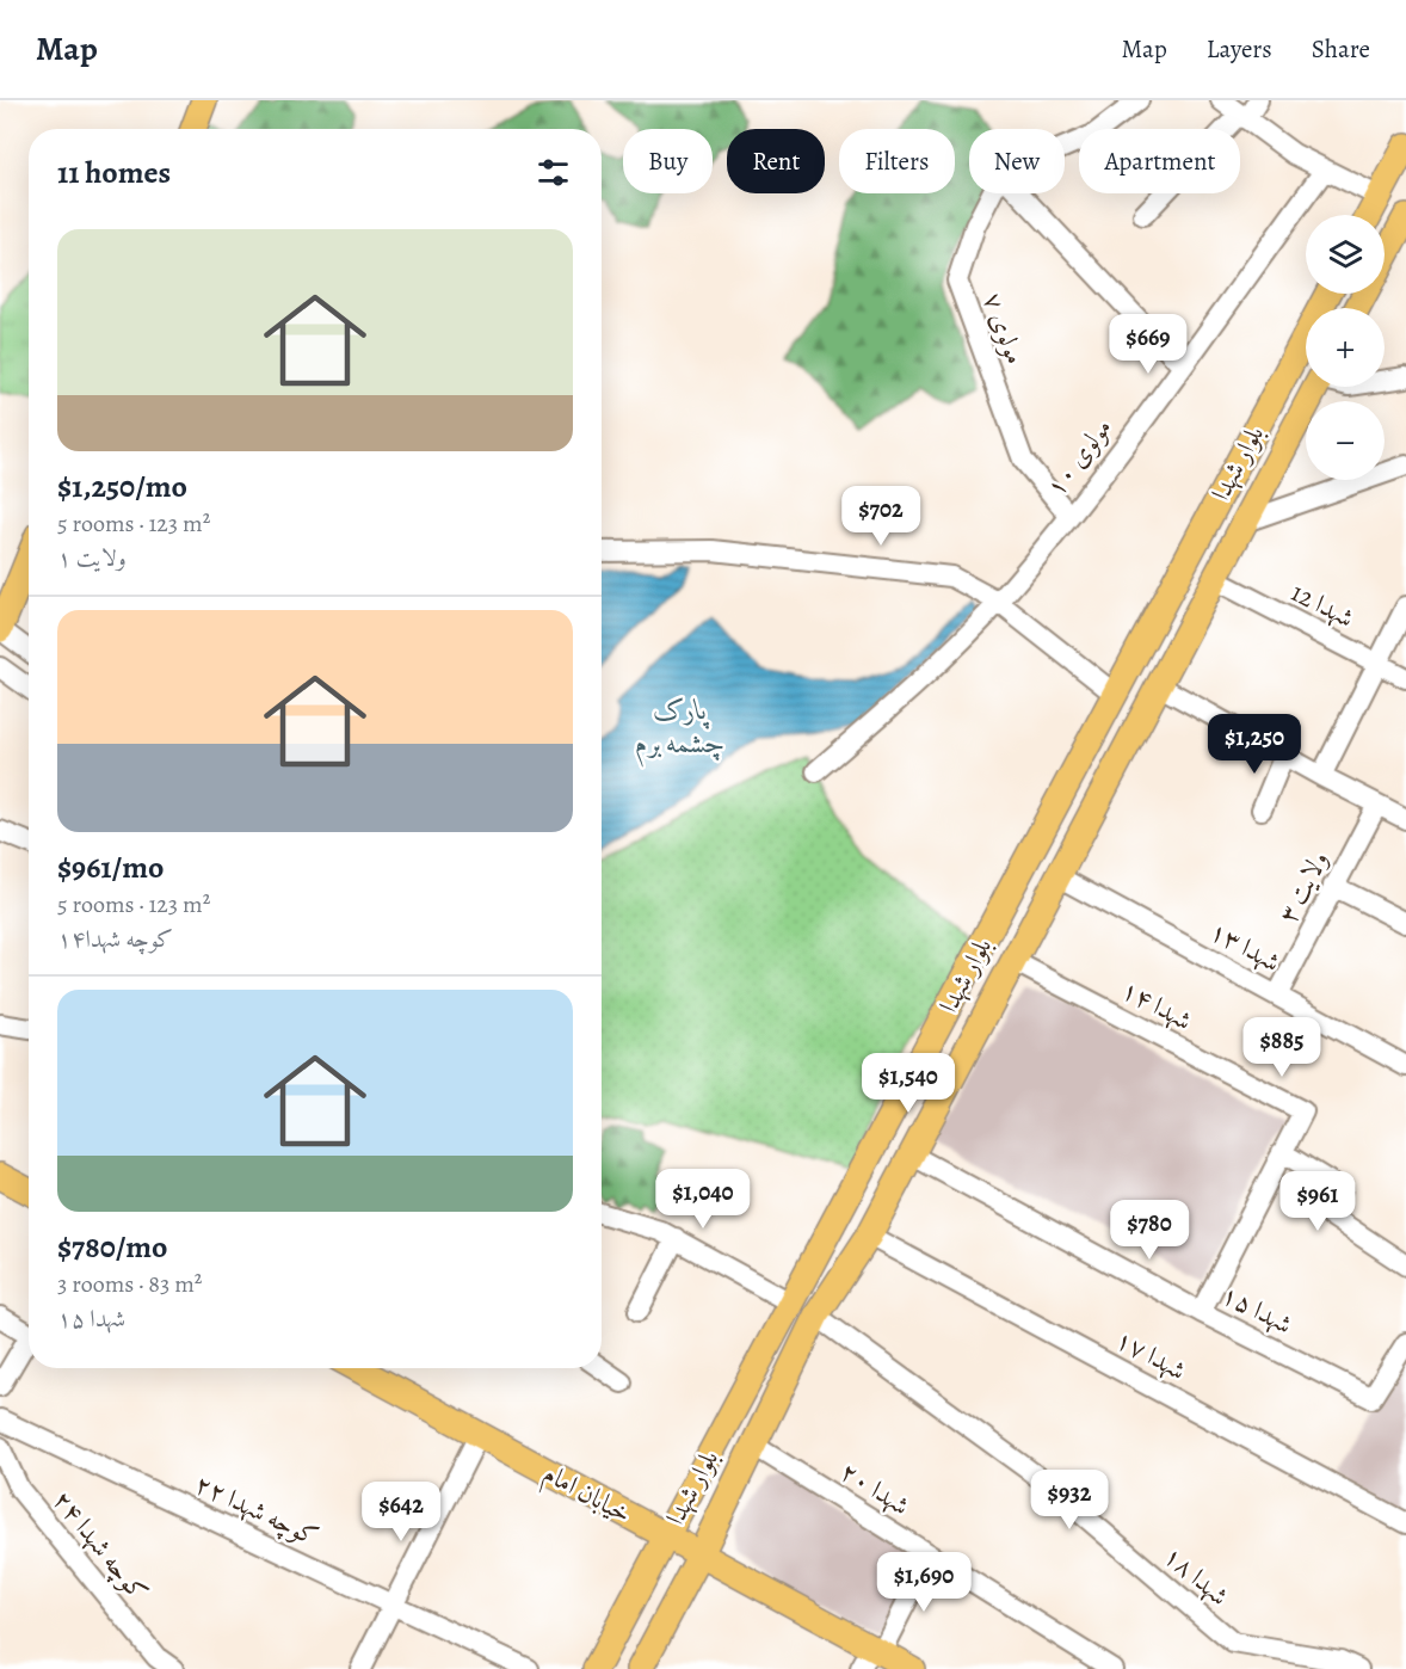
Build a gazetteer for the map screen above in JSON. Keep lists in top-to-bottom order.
{
  "streets": {
    "main road": ["بلوار شهدا", "خیابان امام"],
    "street": [
      "مولوی ۷",
      "مولوی ۱۰",
      "شهدا 12",
      "ولایت ۳",
      "شهدا ۱۳",
      "شهدا ۱۴",
      "شهدا ۱۵",
      "شهدا ۱۷",
      "شهدا ۲۰",
      "کوچه شهدا ۲۲",
      "کوچه شهدا ۲۴",
      "شهدا ۱۸"
    ]
  },
  "crossings": [
    ["مولوی ۷", "مولوی ۱۰"],
    ["بلوار شهدا", "شهدا 12"],
    ["بلوار شهدا", "شهدا ۱۳"],
    ["بلوار شهدا", "شهدا ۱۴"],
    ["بلوار شهدا", "شهدا ۱۵"],
    ["بلوار شهدا", "شهدا ۱۷"],
    ["بلوار شهدا", "شهدا ۲۰"],
    ["بلوار شهدا", "خیابان امام"],
    ["بلوار شهدا", "شهدا ۱۸"],
    ["ولایت ۳", "شهدا ۱۳"],
    ["شهدا ۱۴", "شهدا ۱۵"]
  ],
  "water": ["پارک چشمه برم"],
  "page": {
    "header": "Map",
    "nav": ["Map", "Layers", "Share"],
    "chip": [
      "Buy",
      "Rent",
      "Filters",
      "New",
      "Apartment"
    ],
    "heading": "11 homes",
    "map_buttons": ["+", "−"],
    "list": [
      {
        "name": "$1,250/mo",
        "note": "5 rooms · 123 m² · ولایت ۱"
      },
      {
        "name": "$961/mo",
        "note": "5 rooms · 123 m² · کوچه شهدا۱۴"
      },
      {
        "name": "$780/mo",
        "note": "3 rooms · 83 m² · شهدا ۱۵"
      }
    ],
    "price": [
      "$669",
      "$702",
      "$1,250",
      "$885",
      "$1,540",
      "$1,040",
      "$961",
      "$780",
      "$932",
      "$642",
      "$1,690"
    ]
  }
}
